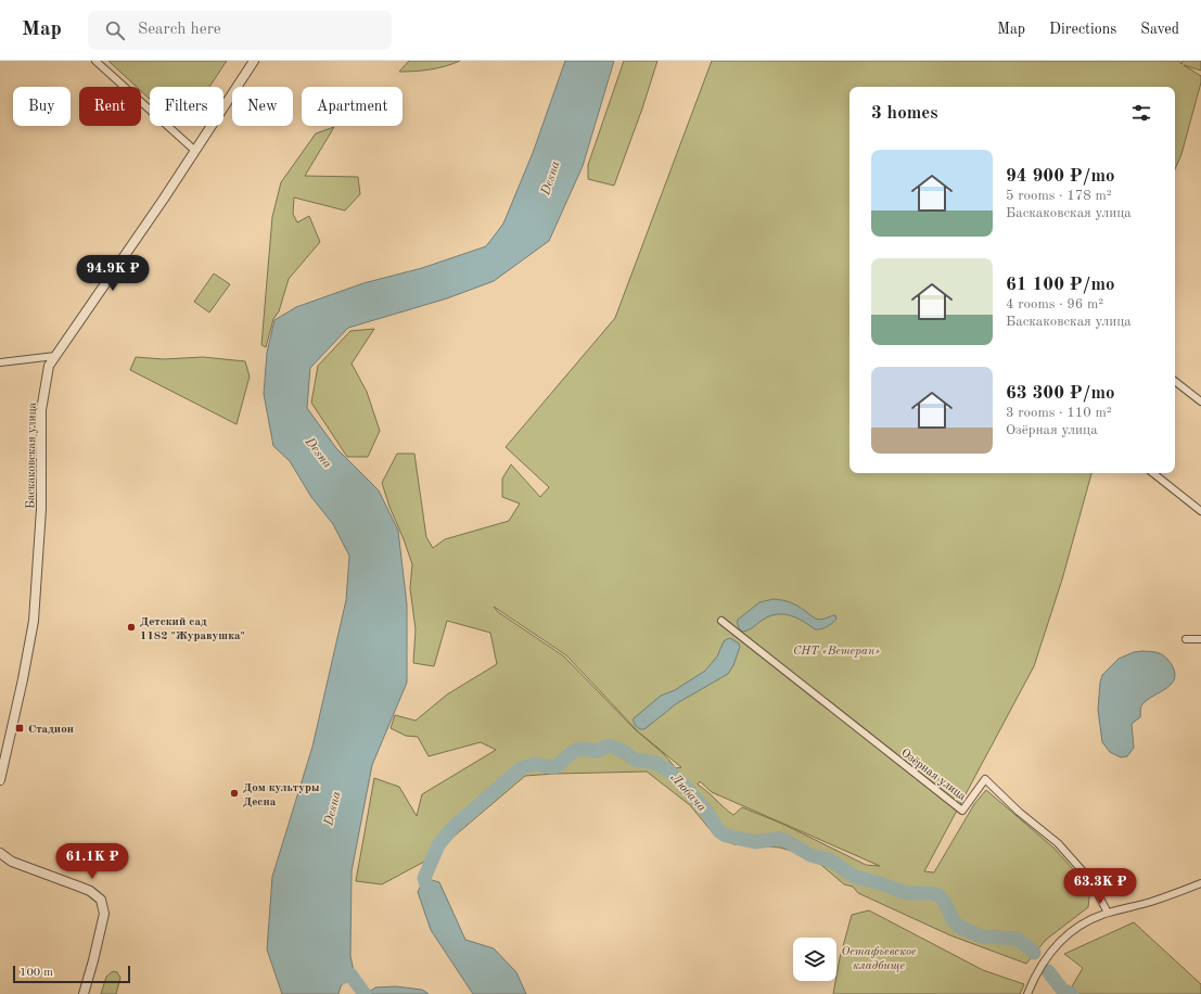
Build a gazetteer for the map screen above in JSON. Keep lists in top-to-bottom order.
{
  "streets": {
    "street": ["Баскаковская улица", "Озёрная улица"]
  },
  "water": ["Desna", "Любача"],
  "parks": ["СНТ «Ветеран»", "Остафьевское кладбище"],
  "places": {
    "other": ["Детский сад 1182 \"Журавушка\"", "Дом культуры Десна"],
    "transit": ["Стадион"]
  },
  "scale_bar": "100 m",
  "page": {
    "header": "Map",
    "search": "Search here",
    "nav": ["Map", "Directions", "Saved"],
    "chip": [
      "Buy",
      "Rent",
      "Filters",
      "New",
      "Apartment"
    ],
    "heading": "3 homes",
    "list": [
      {
        "name": "94 900 ₽/mo",
        "note": "5 rooms · 178 m² · Баскаковская улица"
      },
      {
        "name": "61 100 ₽/mo",
        "note": "4 rooms · 96 m² · Баскаковская улица"
      },
      {
        "name": "63 300 ₽/mo",
        "note": "3 rooms · 110 m² · Озёрная улица"
      }
    ],
    "price": ["94.9K ₽", "61.1K ₽", "63.3K ₽"],
    "scale": "100 m"
  }
}
